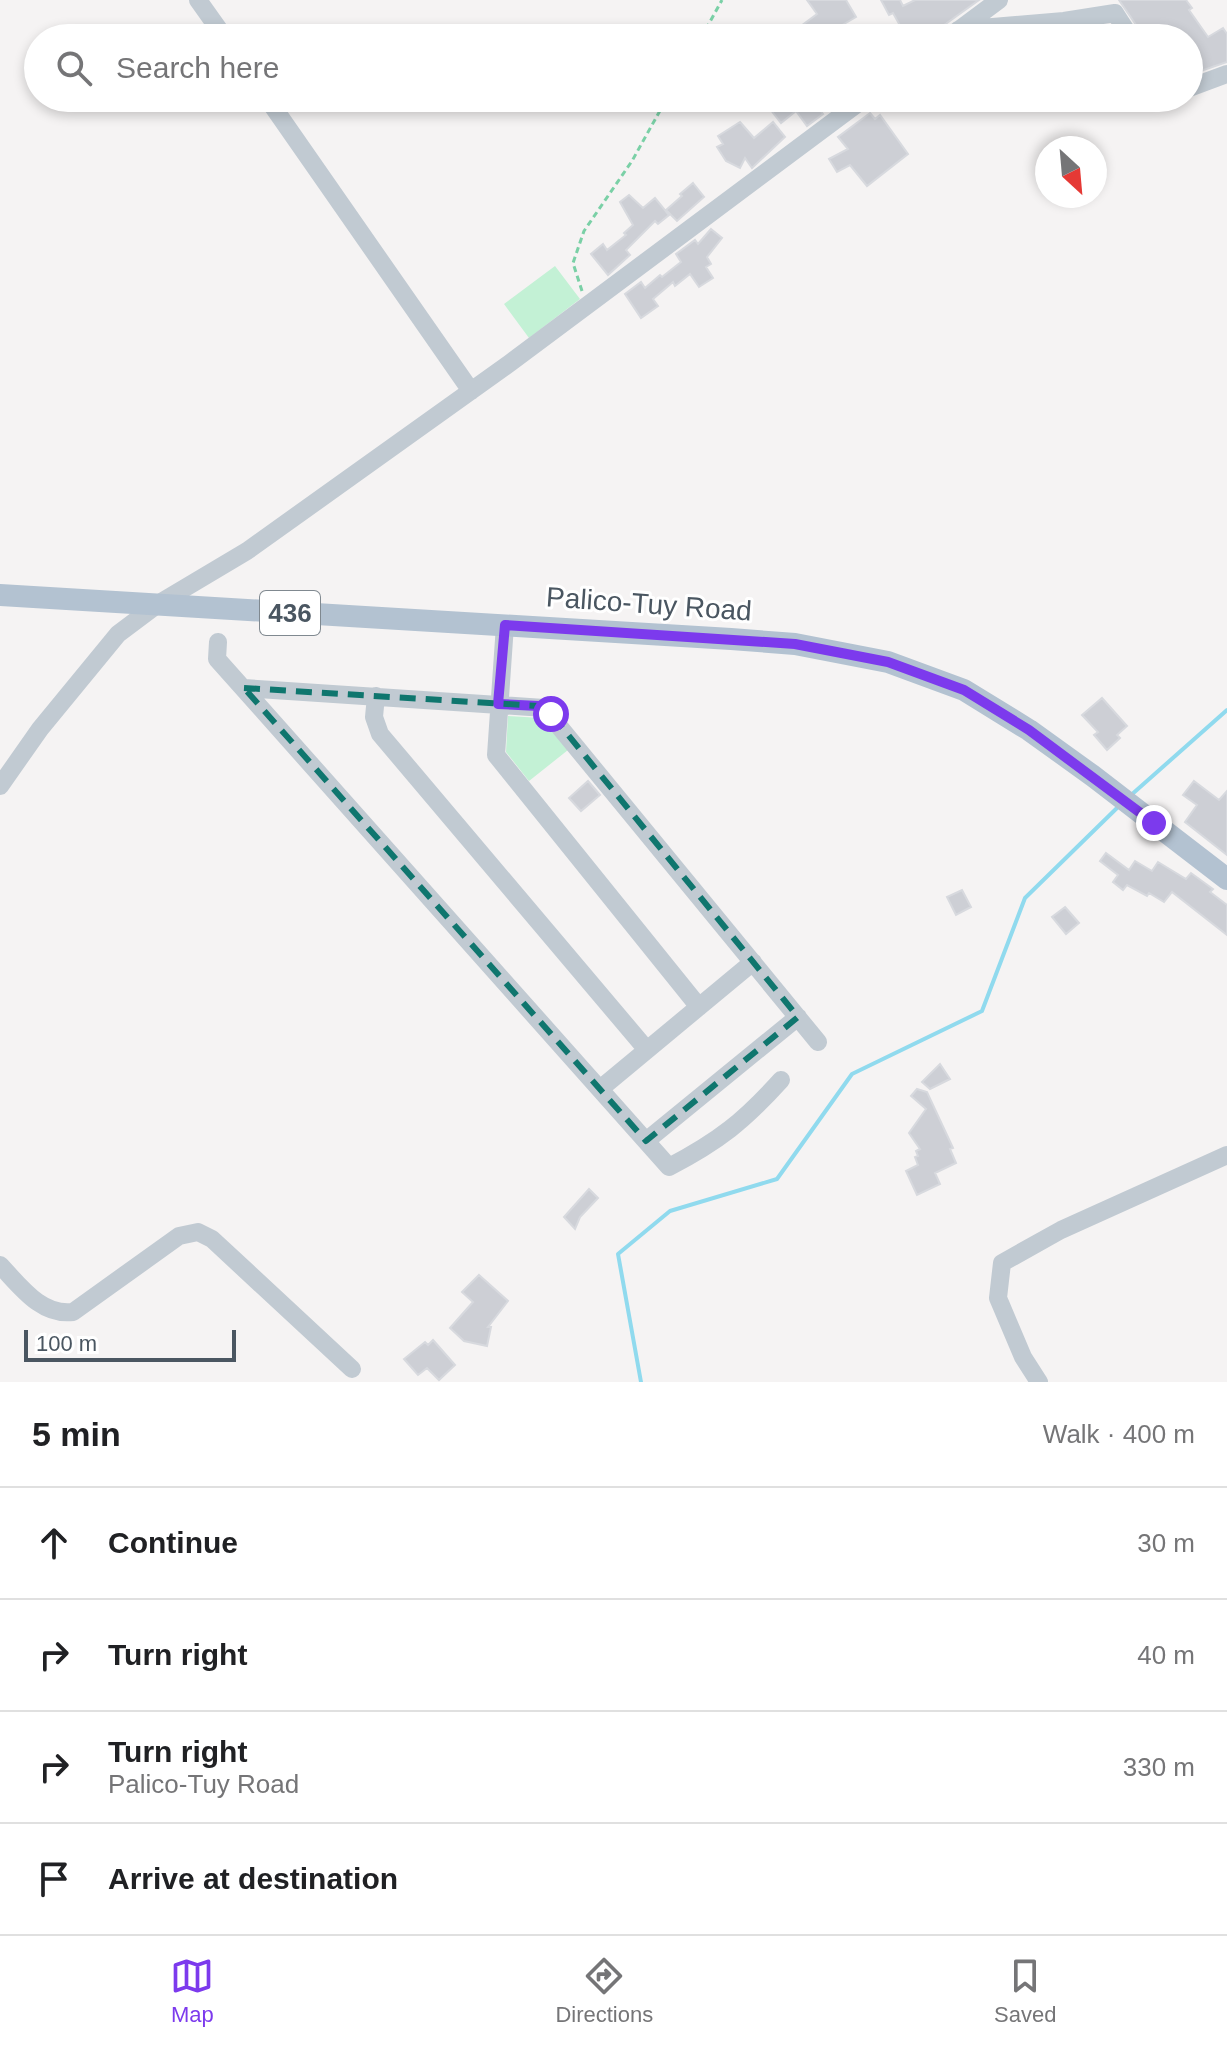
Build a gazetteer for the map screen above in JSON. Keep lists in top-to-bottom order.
{
  "streets": {
    "main road": ["Palico-Tuy Road", "436"]
  },
  "scale_bar": "100 m",
  "north": "bottom right",
  "page": {
    "search": "Search here",
    "scale": "100 m",
    "heading": ["5 min", "Walk · 400 m"],
    "list": [
      ["Continue", "30 m"],
      ["Turn right", "40 m"],
      ["Turn right", "Palico-Tuy Road", "330 m"],
      "Arrive at destination"
    ],
    "nav": ["Map", "Directions", "Saved"]
  }
}
